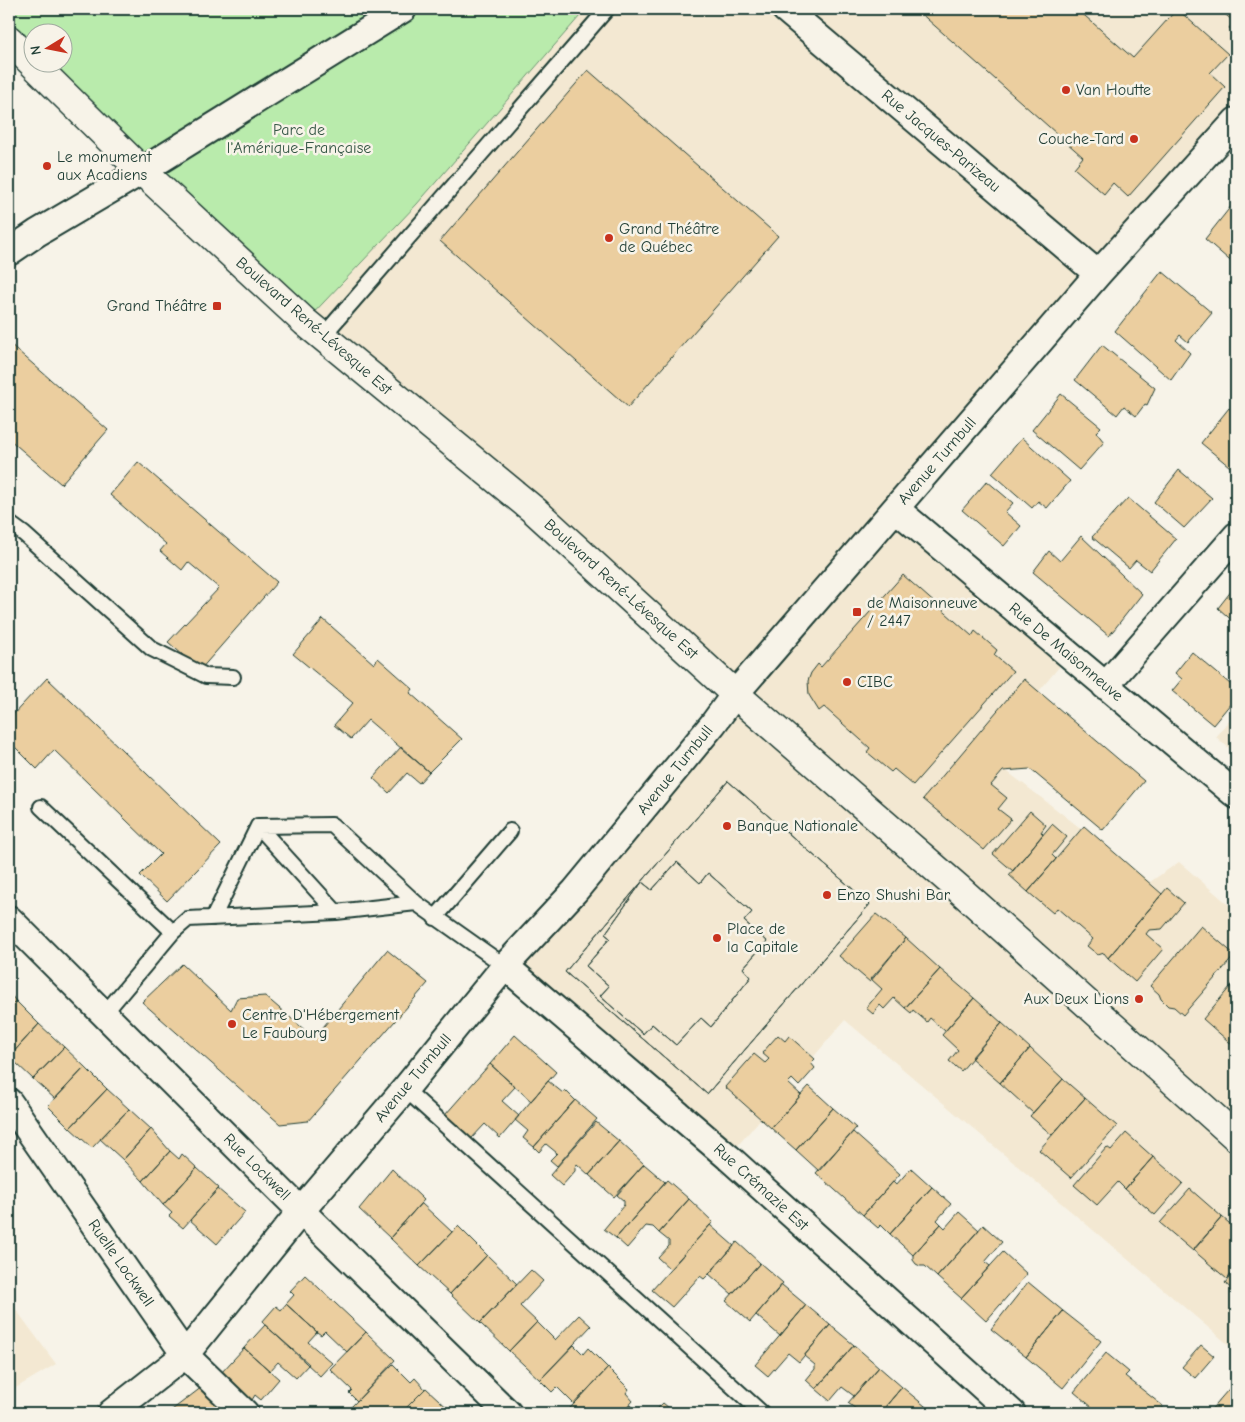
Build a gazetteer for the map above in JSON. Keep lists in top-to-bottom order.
{
  "streets": {
    "main road": ["Boulevard René-Lévesque Est"],
    "street": [
      "Rue Jacques-Parizeau",
      "Avenue Turnbull",
      "Rue De Maisonneuve",
      "Rue Lockwell",
      "Rue Crémazie Est",
      "Ruelle Lockwell"
    ]
  },
  "crossings": [
    ["Rue Jacques-Parizeau", "Avenue Turnbull"],
    ["Boulevard René-Lévesque Est", "Avenue Turnbull"],
    ["Avenue Turnbull", "Rue De Maisonneuve"],
    ["Avenue Turnbull", "Rue Lockwell"],
    ["Avenue Turnbull", "Rue Crémazie Est"],
    ["Avenue Turnbull", "Ruelle Lockwell"]
  ],
  "parks": ["Parc de l'Amérique-Française"],
  "places": {
    "other": [
      "Van Houtte",
      "Couche-Tard",
      "Le monument aux Acadiens",
      "Grand Théâtre de Québec",
      "CIBC",
      "Banque Nationale",
      "Enzo Shushi Bar",
      "Place de la Capitale",
      "Aux Deux Lions",
      "Centre D'Hébergement Le Faubourg"
    ],
    "transit": ["Grand Théâtre", "de Maisonneuve / 2447"]
  },
  "north": "left"
}
